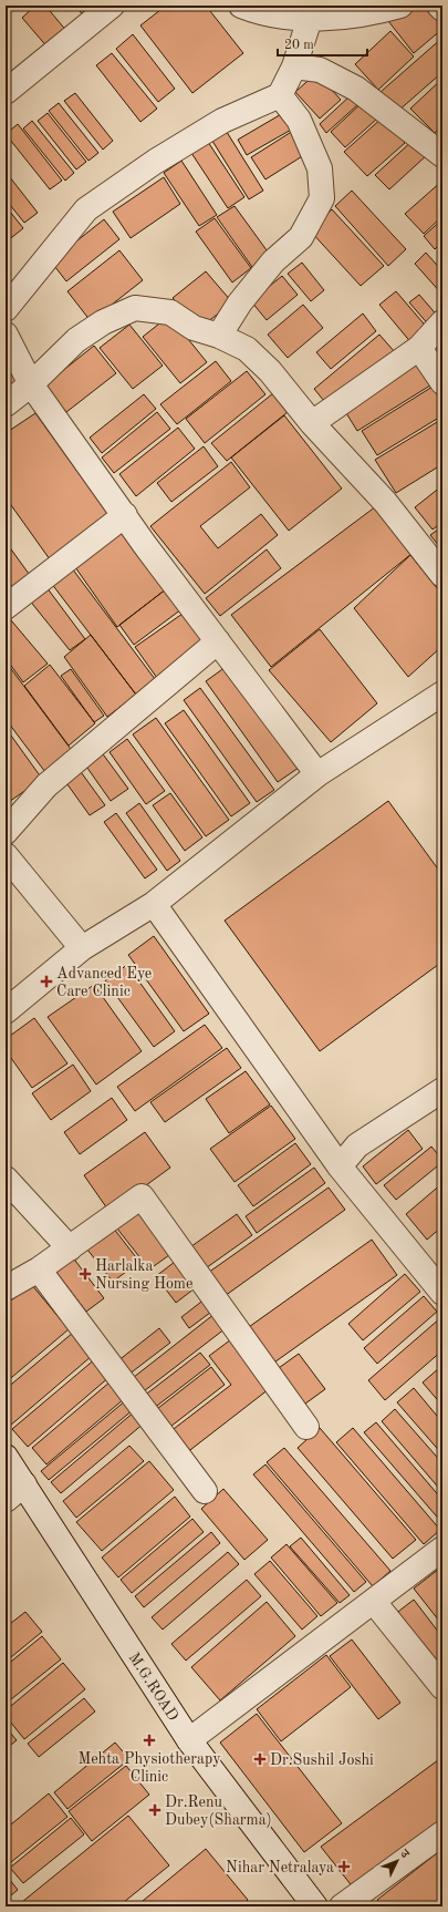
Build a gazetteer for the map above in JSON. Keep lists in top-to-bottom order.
{
  "streets": {
    "street": ["M.G.ROAD"]
  },
  "places": {
    "health": [
      "Advanced Eye Care Clinic",
      "Harlalka Nursing Home",
      "Mehta Physiotherapy Clinic",
      "Dr.Sushil Joshi",
      "Dr.Renu Dubey(Sharma)",
      "Nihar Netralaya"
    ]
  },
  "scale_bar": "20 m",
  "north": "top right"
}
